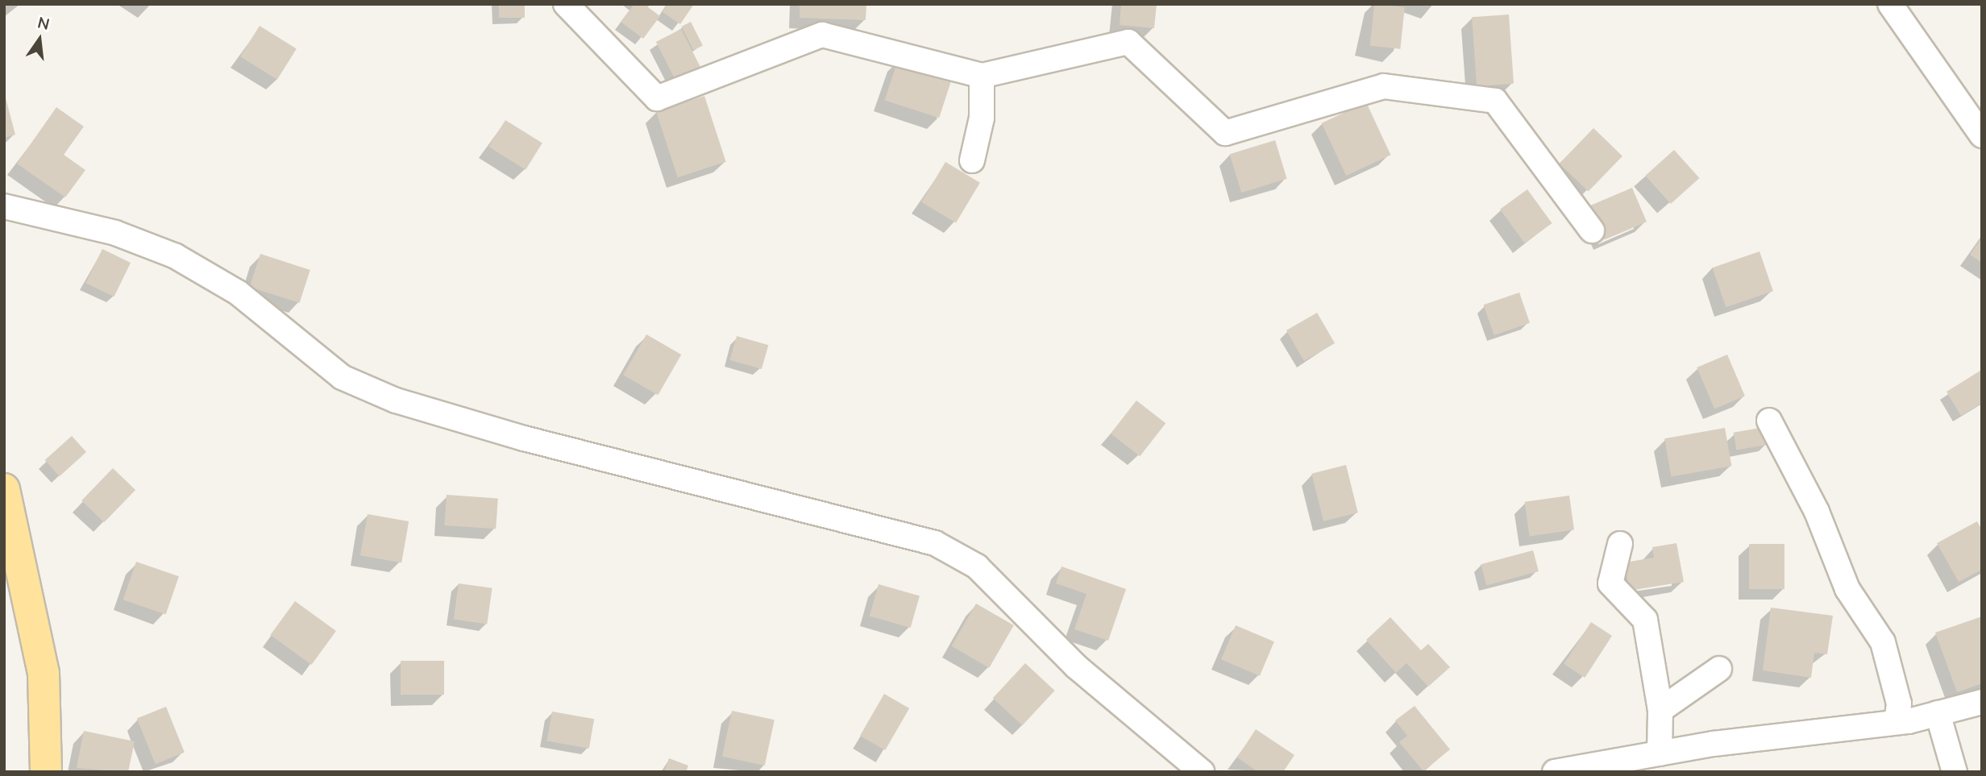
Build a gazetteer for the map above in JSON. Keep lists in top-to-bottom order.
{
  "north": "top"
}
